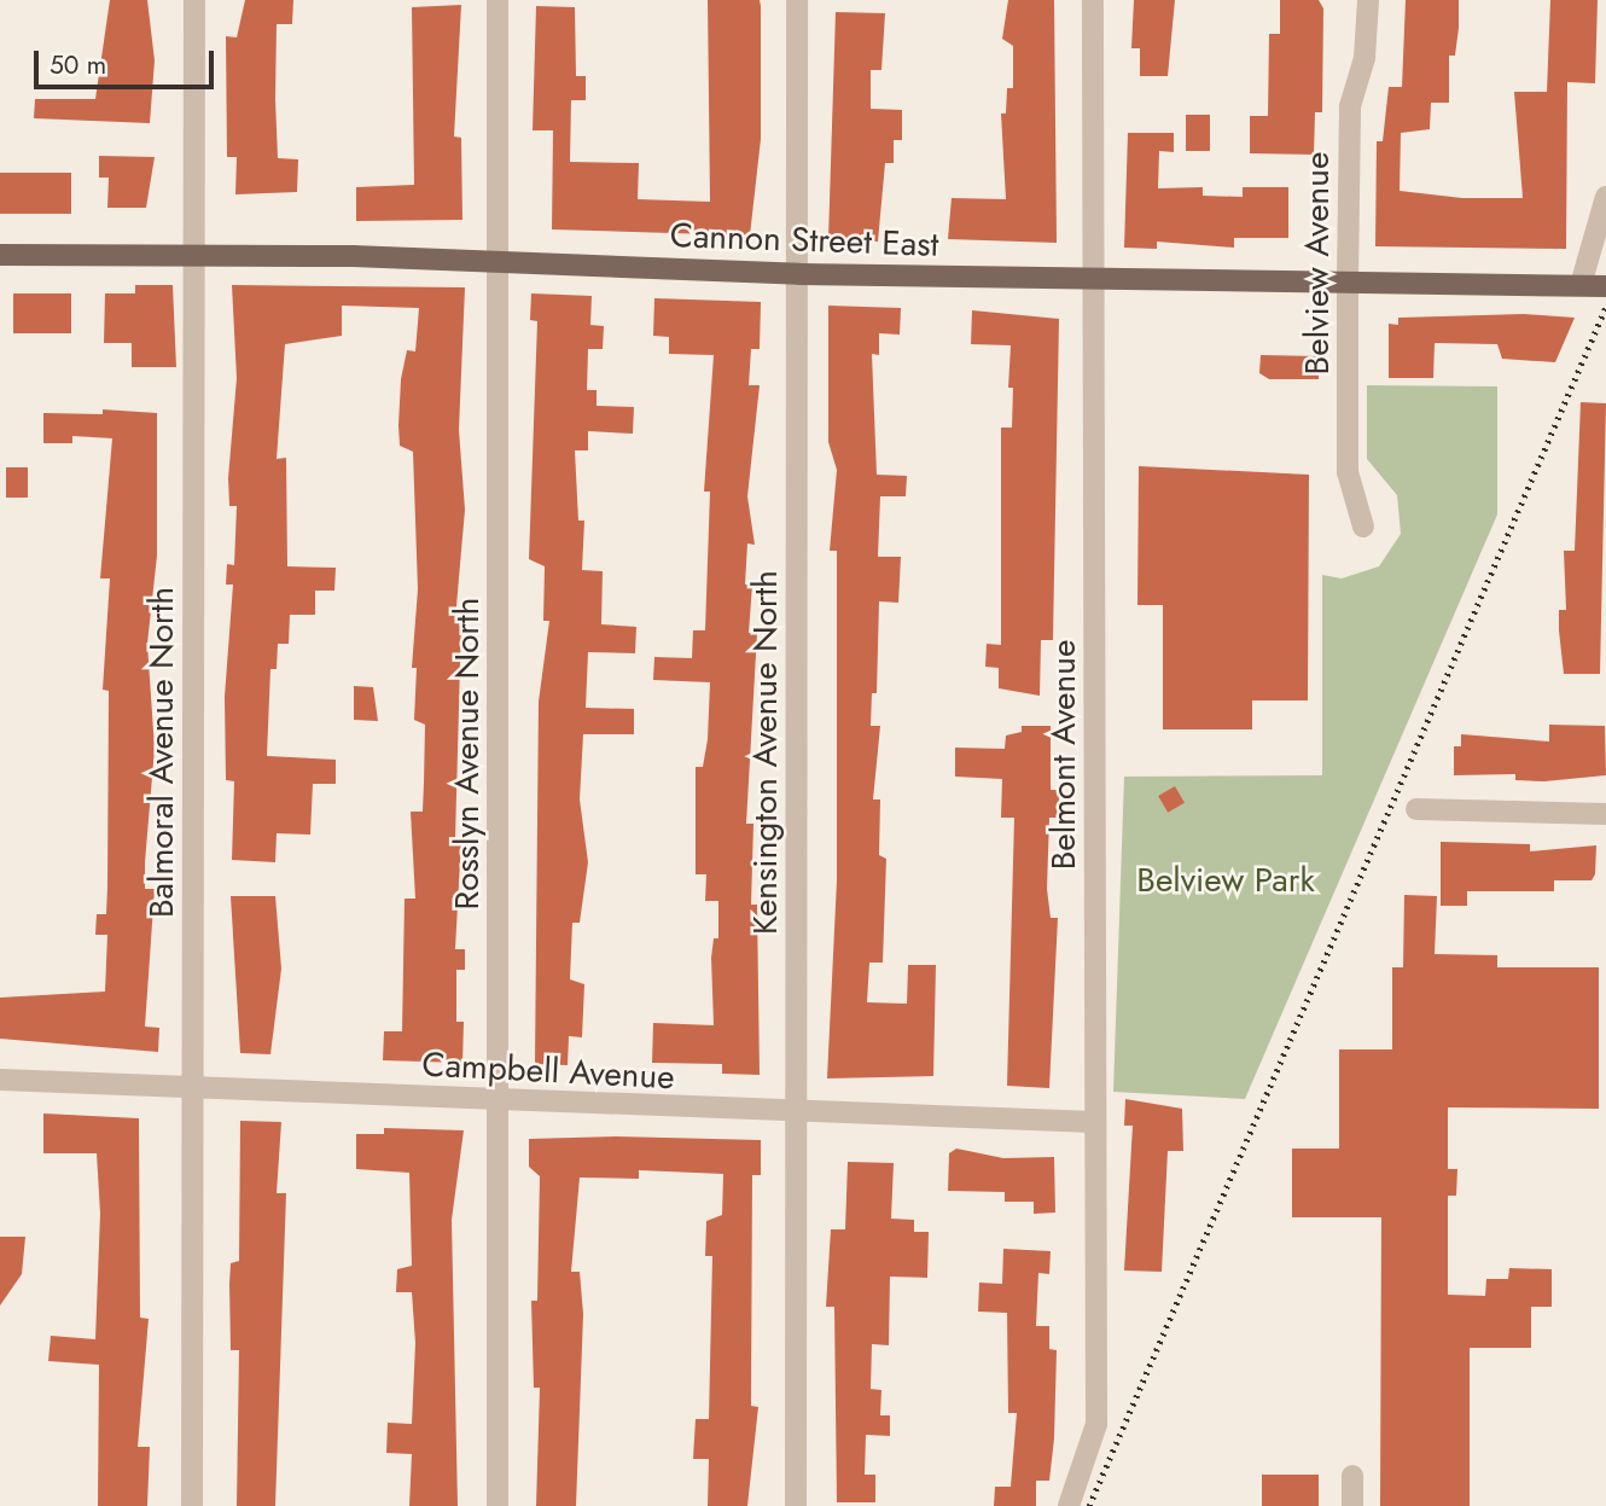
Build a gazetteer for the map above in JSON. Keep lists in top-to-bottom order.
{
  "streets": {
    "main road": ["Cannon Street East"],
    "street": [
      "Belview Avenue",
      "Balmoral Avenue North",
      "Kensington Avenue North",
      "Rosslyn Avenue North",
      "Belmont Avenue",
      "Campbell Avenue"
    ]
  },
  "crossings": [
    ["Cannon Street East", "Belview Avenue"],
    ["Cannon Street East", "Balmoral Avenue North"],
    ["Cannon Street East", "Kensington Avenue North"],
    ["Cannon Street East", "Rosslyn Avenue North"],
    ["Cannon Street East", "Belmont Avenue"],
    ["Balmoral Avenue North", "Campbell Avenue"],
    ["Kensington Avenue North", "Campbell Avenue"],
    ["Rosslyn Avenue North", "Campbell Avenue"],
    ["Belmont Avenue", "Campbell Avenue"]
  ],
  "parks": ["Belview Park"],
  "scale_bar": "50 m"
}
